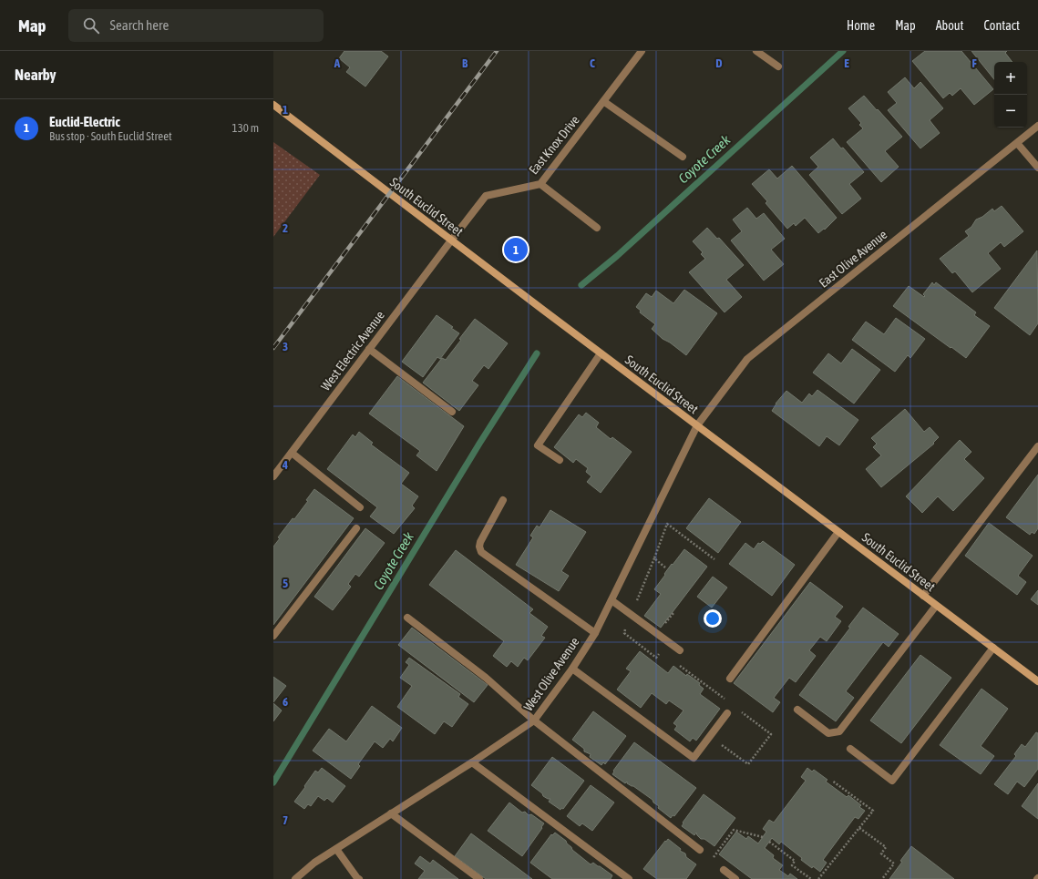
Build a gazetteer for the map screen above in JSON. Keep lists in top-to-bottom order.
{
  "streets": {
    "main road": ["South Euclid Street"],
    "street": [
      "East Knox Drive",
      "East Olive Avenue",
      "West Electric Avenue",
      "West Olive Avenue"
    ]
  },
  "crossings": [
    ["East Knox Drive", "South Euclid Street"],
    ["East Knox Drive", "West Electric Avenue"],
    ["South Euclid Street", "East Olive Avenue"],
    ["South Euclid Street", "West Electric Avenue"],
    ["South Euclid Street", "West Olive Avenue"],
    ["East Olive Avenue", "West Olive Avenue"]
  ],
  "water": ["Coyote Creek"],
  "page": {
    "header": "Map",
    "search": "Search here",
    "nav": [
      "Home",
      "Map",
      "About",
      "Contact"
    ],
    "heading": "Nearby",
    "map_buttons": ["+", "−"],
    "list": [
      {
        "mark": "1",
        "name": "Euclid-Electric",
        "note": "Bus stop · South Euclid Street",
        "value": "130 m"
      }
    ],
    "pins": "1"
  },
  "grid": {
    "columns": [
      "A",
      "B",
      "C",
      "D",
      "E",
      "F"
    ],
    "rows": [
      "1",
      "2",
      "3",
      "4",
      "5",
      "6",
      "7"
    ]
  }
}
